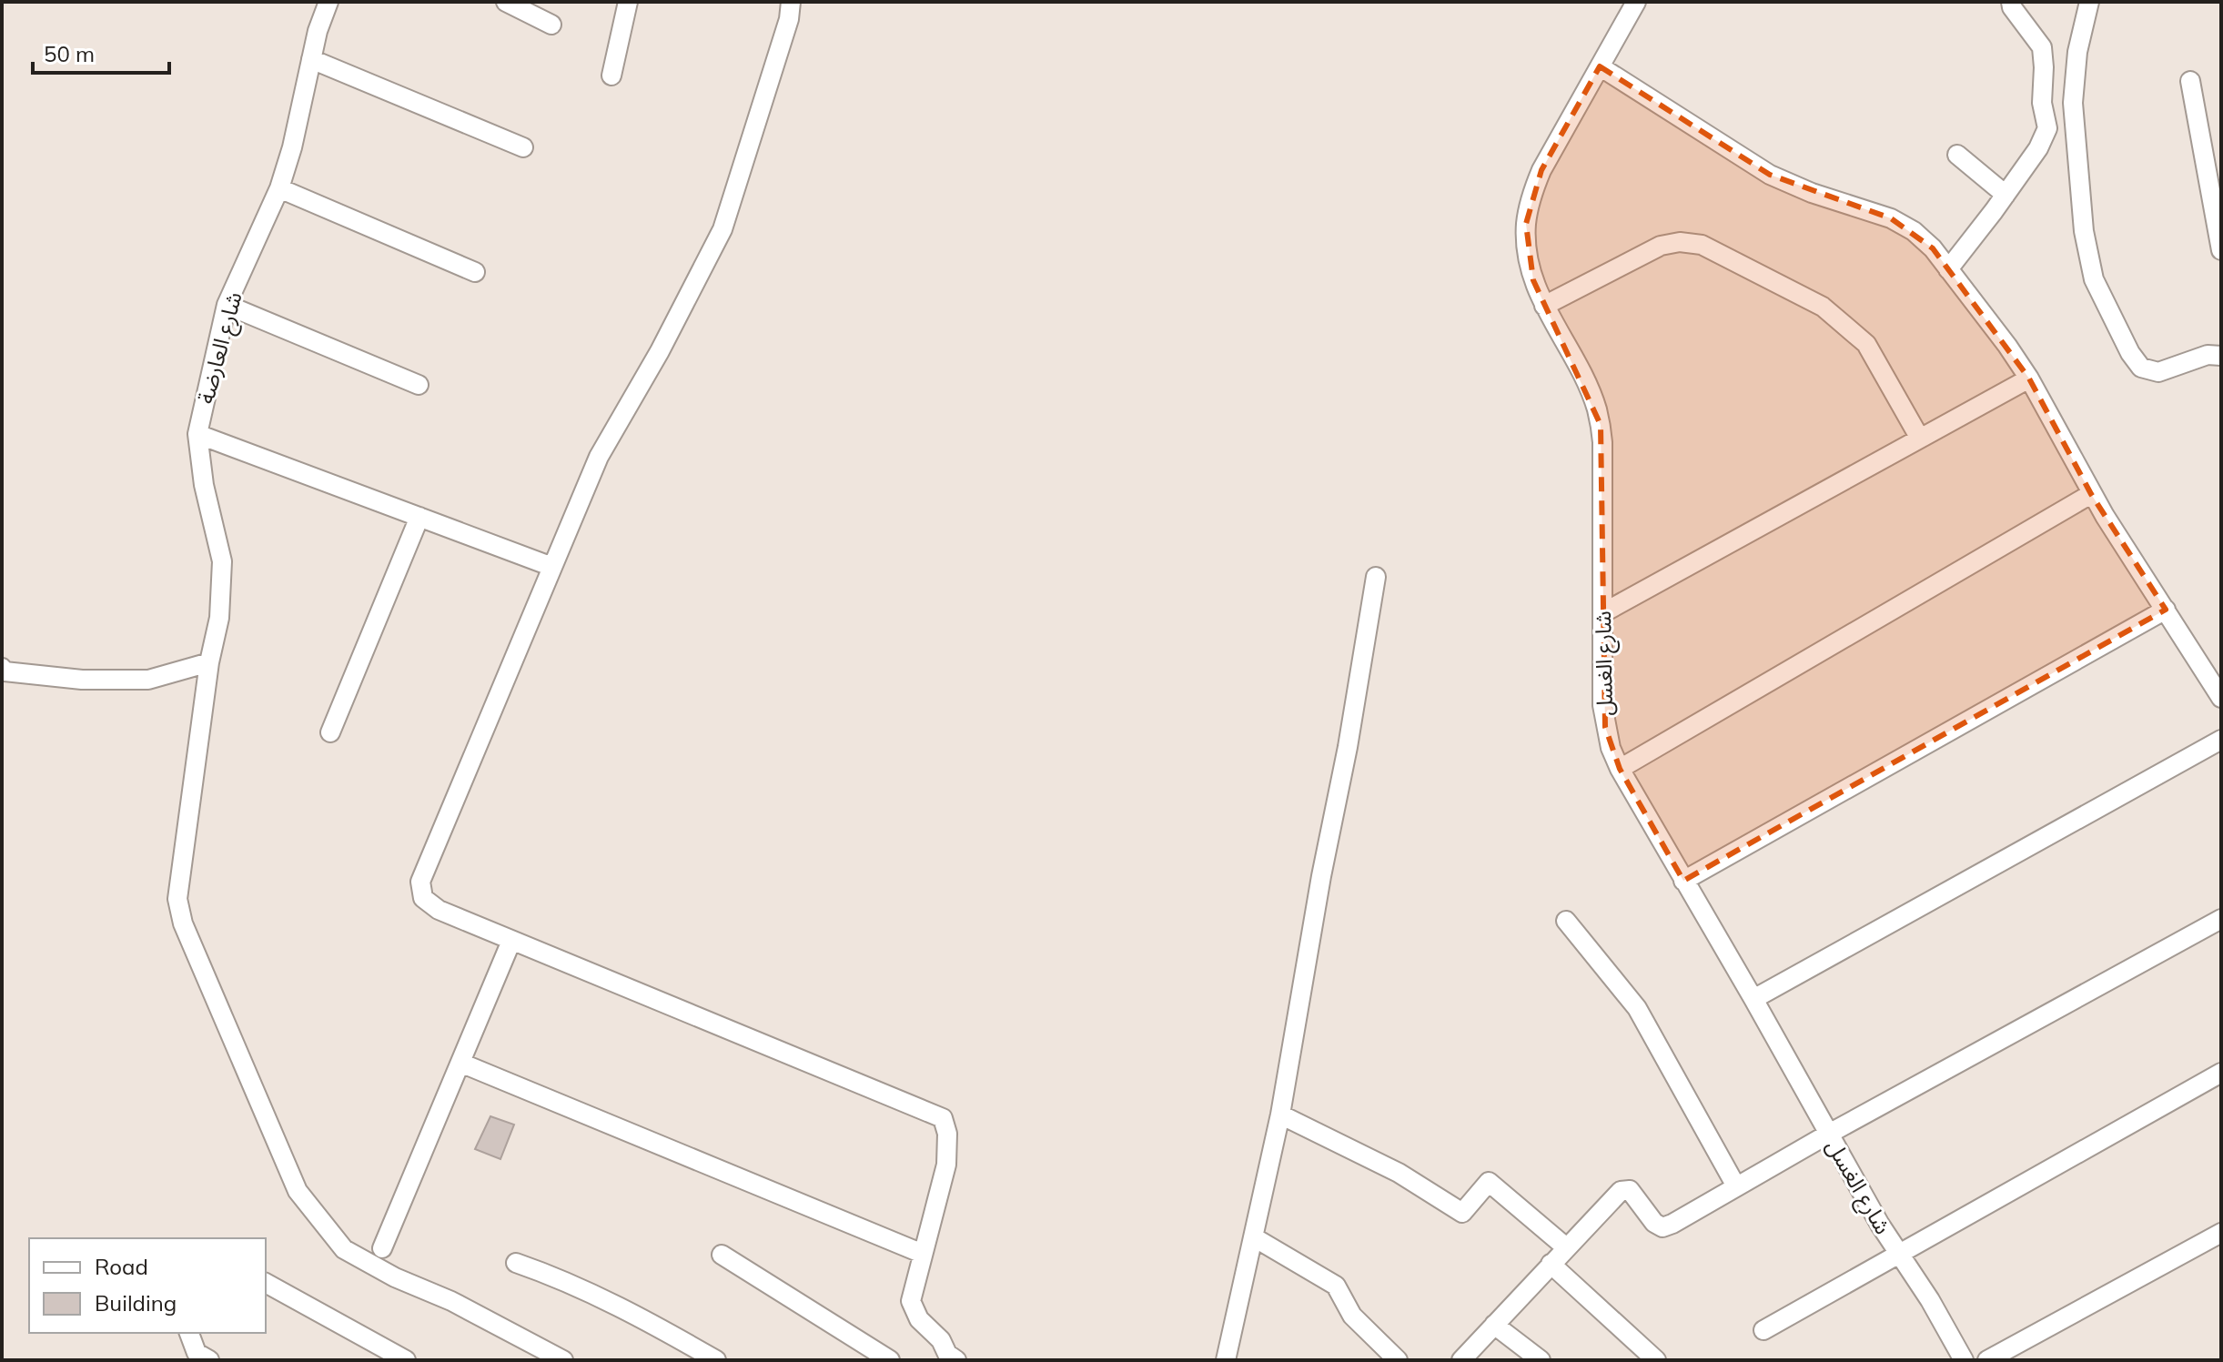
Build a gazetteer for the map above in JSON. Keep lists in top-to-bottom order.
{
  "streets": {
    "street": ["شارع العارضة", "شارع الغسل"]
  },
  "legend": ["Road", "Building"],
  "scale_bar": "50 m"
}
